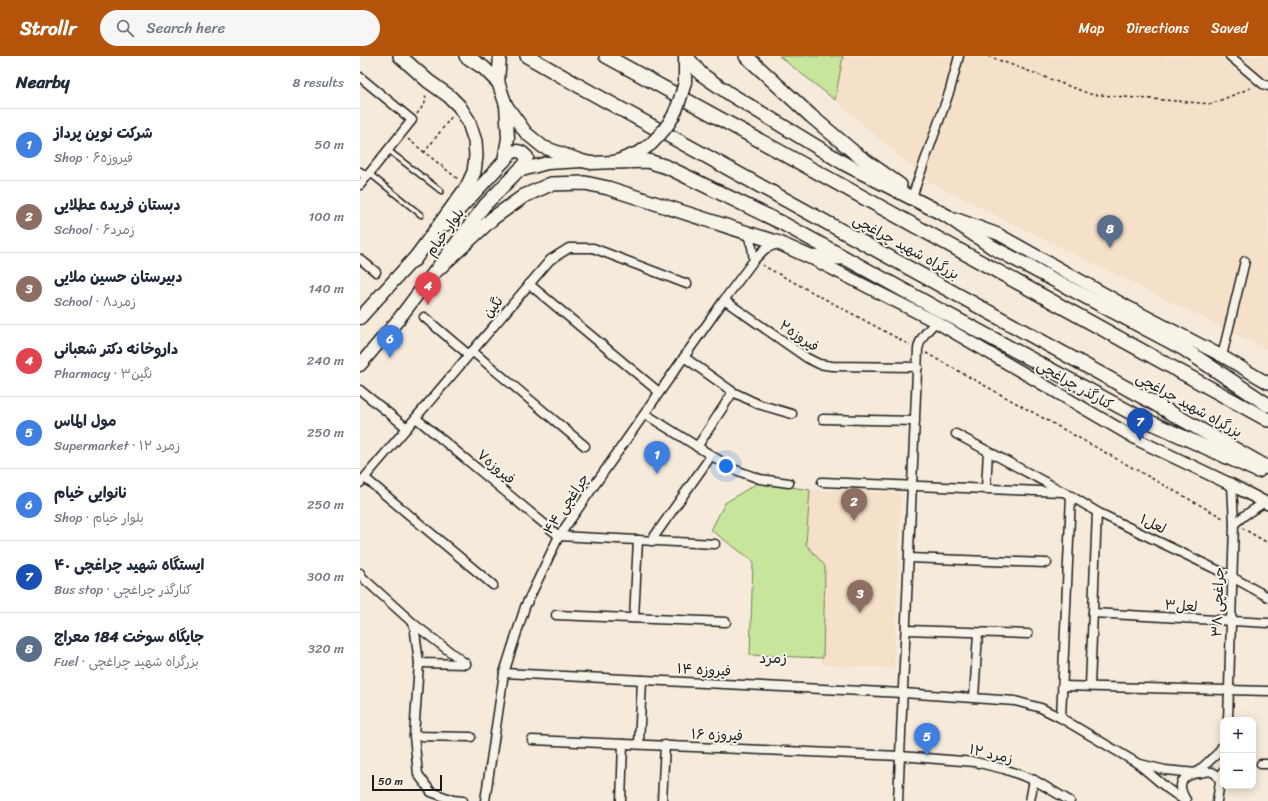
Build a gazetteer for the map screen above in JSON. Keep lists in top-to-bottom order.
{
  "streets": {
    "highway": ["بزرگراه شهید چراغچی"],
    "main road": ["بلوار خیام", "کنارگذر چراغچی"],
    "street": [
      "نگین",
      "فیروزه۲",
      "فیروزه۷",
      "چراغچی ۴۴",
      "لعل۱",
      "چراغچی ۳۸",
      "لعل۳",
      "فیروزه ۱۴",
      "فیروزه ۱۶",
      "زمرد ۱۲"
    ]
  },
  "crossings": [
    ["نگین", "فیروزه۷"],
    ["فیروزه۲", "چراغچی ۴۴"],
    ["کنارگذر چراغچی", "چراغچی ۳۸"],
    ["فیروزه۷", "چراغچی ۴۴"],
    ["چراغچی ۴۴", "فیروزه ۱۴"],
    ["لعل۱", "چراغچی ۳۸"],
    ["چراغچی ۳۸", "لعل۳"],
    ["فیروزه ۱۶", "زمرد ۱۲"]
  ],
  "districts": ["زمرد"],
  "scale_bar": "50 m",
  "page": {
    "header": "Strollr",
    "search": "Search here",
    "nav": ["Map", "Directions", "Saved"],
    "heading": ["Nearby", "8 results"],
    "list": [
      {
        "mark": "1",
        "name": "شرکت نوین پرداز",
        "note": "Shop · فیروزه۶",
        "value": "50 m"
      },
      {
        "mark": "2",
        "name": "دبستان فریده عطلایی",
        "note": "School · زمرد۶",
        "value": "100 m"
      },
      {
        "mark": "3",
        "name": "دبیرستان حسین ملایی",
        "note": "School · زمرد۸",
        "value": "140 m"
      },
      {
        "mark": "4",
        "name": "داروخانه دکتر شعبانی",
        "note": "Pharmacy · نگین۳",
        "value": "240 m"
      },
      {
        "mark": "5",
        "name": "مول الماس",
        "note": "Supermarket · زمرد ۱۲",
        "value": "250 m"
      },
      {
        "mark": "6",
        "name": "نانوایی خیام",
        "note": "Shop · بلوار خیام",
        "value": "250 m"
      },
      {
        "mark": "7",
        "name": "ایستگاه شهید چراغچی ۴۰",
        "note": "Bus stop · کنارگذر چراغچی",
        "value": "300 m"
      },
      {
        "mark": "8",
        "name": "جایگاه سوخت 184 معراج",
        "note": "Fuel · بزرگراه شهید چراغچی",
        "value": "320 m"
      }
    ],
    "pins": [
      "8",
      "4",
      "6",
      "7",
      "1",
      "2",
      "3",
      "5"
    ],
    "map_buttons": ["+", "−"],
    "scale": "50 m"
  }
}
